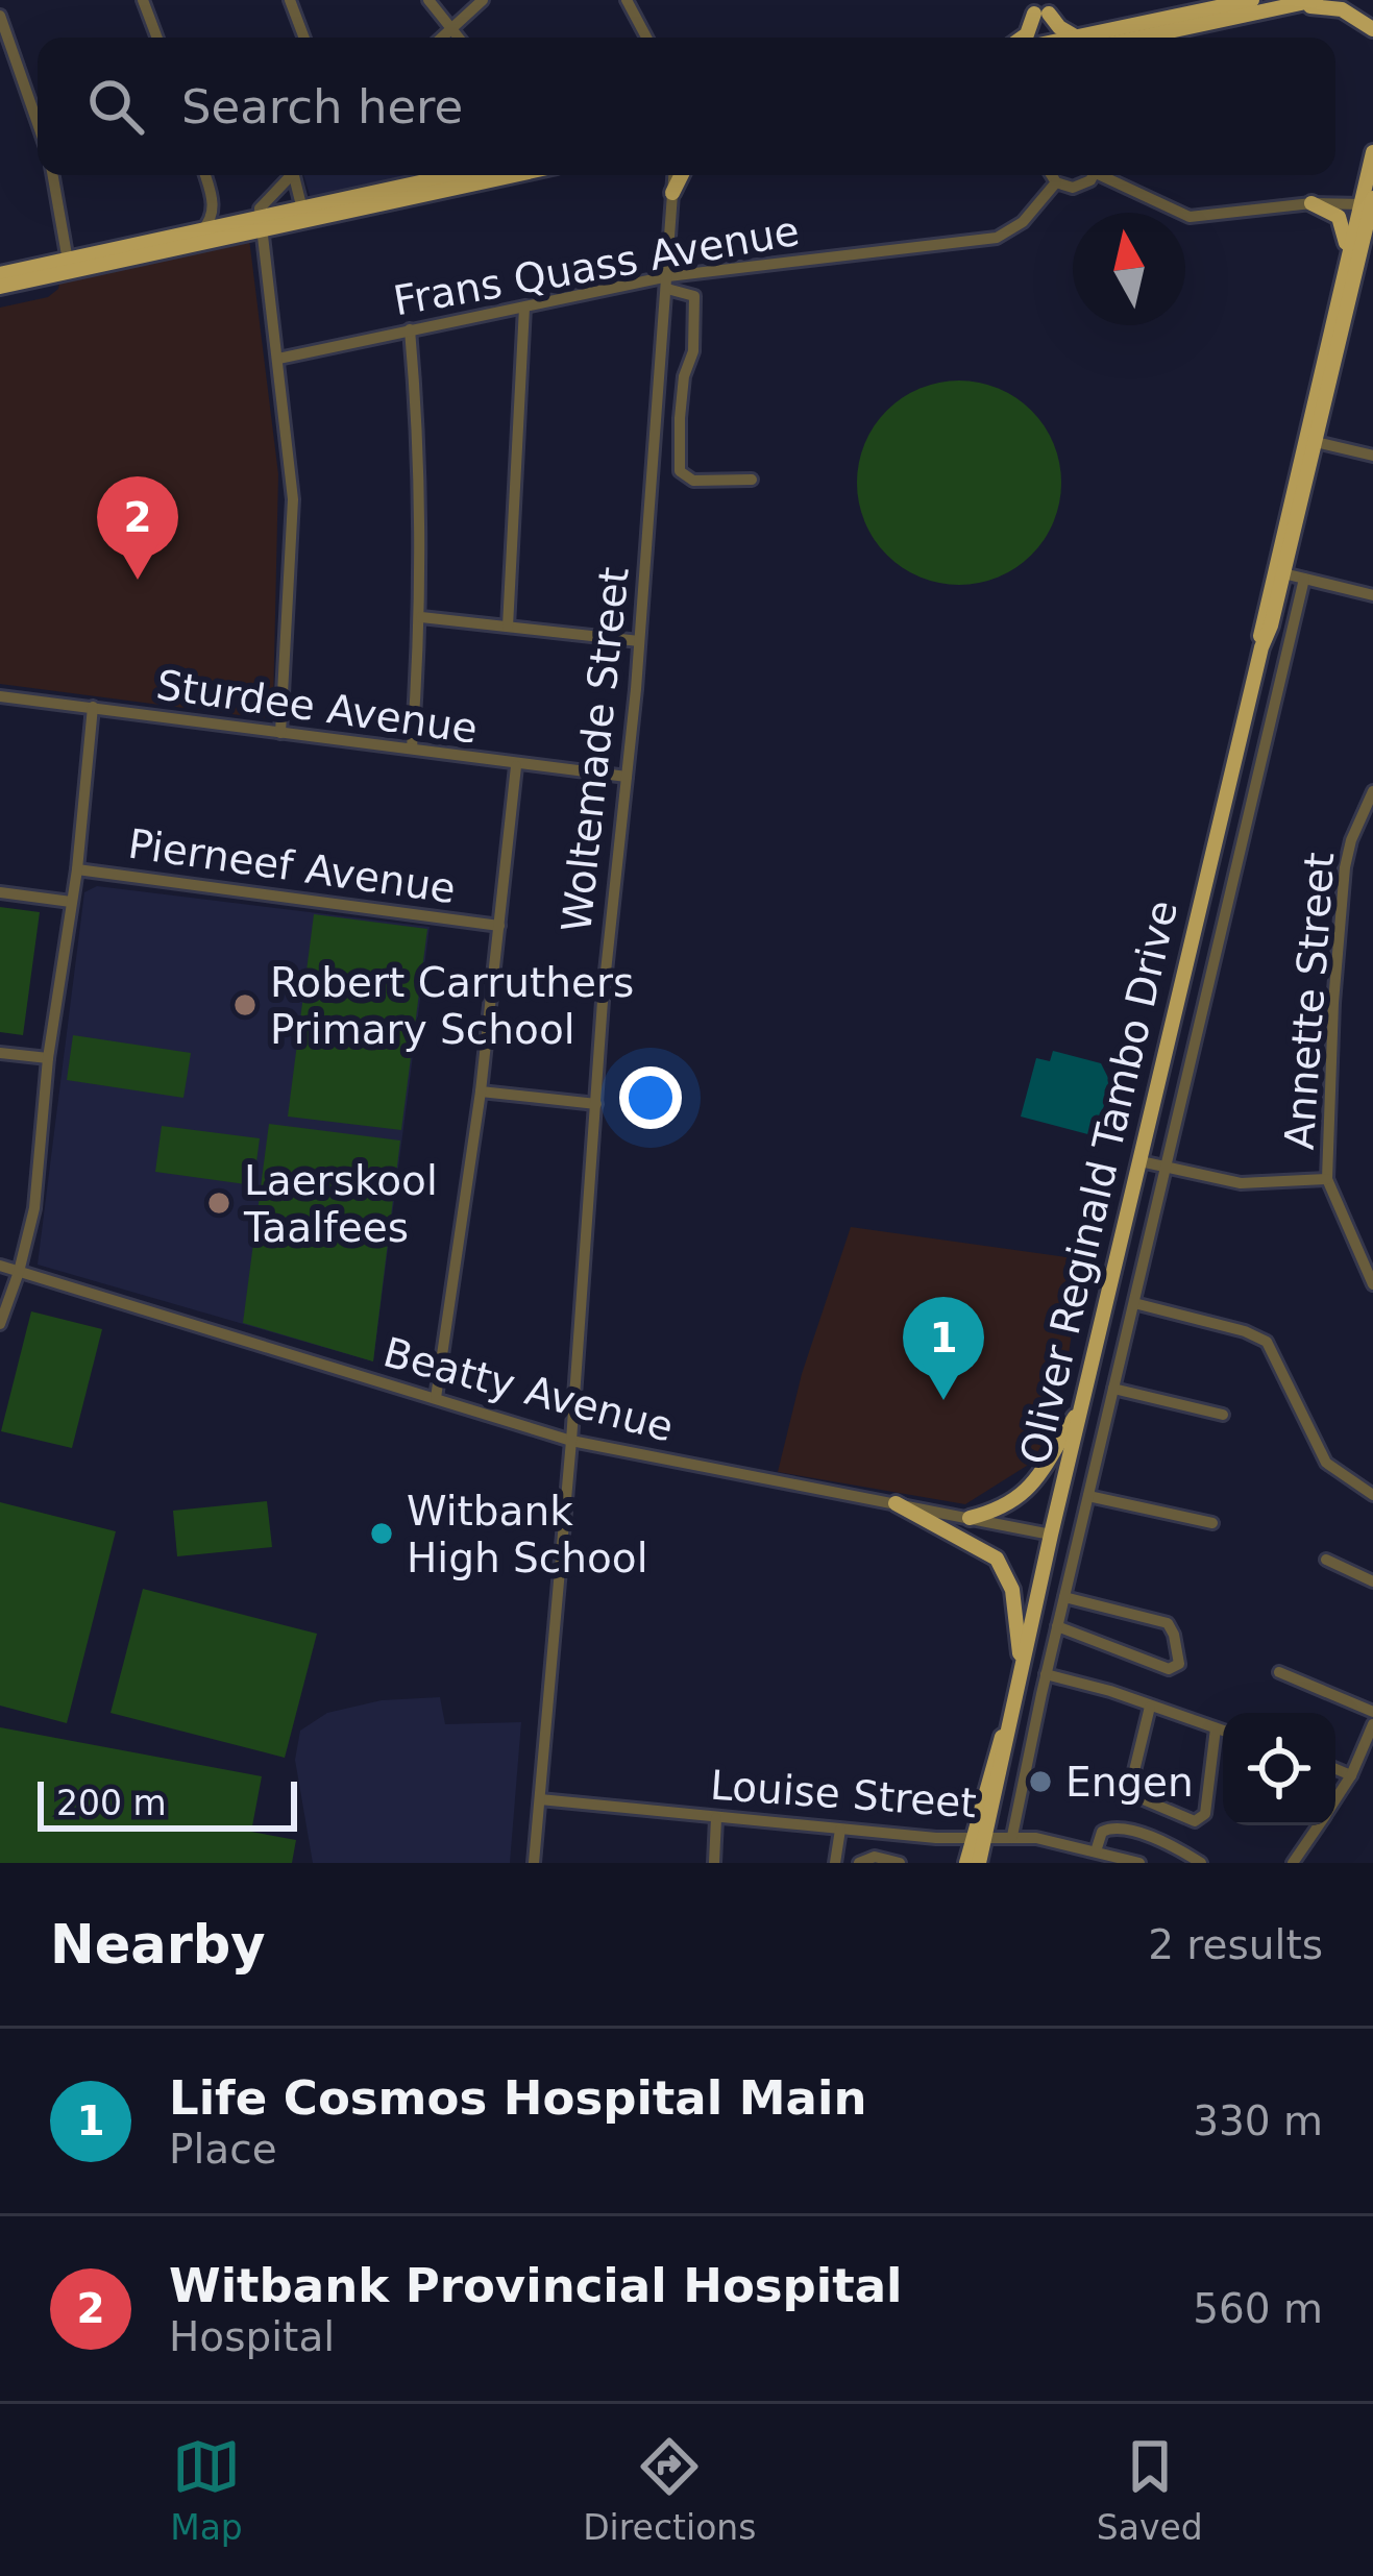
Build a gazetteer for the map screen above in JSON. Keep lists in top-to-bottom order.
{
  "streets": {
    "main road": ["Oliver Reginald Tambo Drive"],
    "street": [
      "Frans Quass Avenue",
      "Sturdee Avenue",
      "Woltemade Street",
      "Pierneef Avenue",
      "Annette Street",
      "Beatty Avenue",
      "Louise Street"
    ]
  },
  "crossings": [
    ["Frans Quass Avenue", "Woltemade Street"],
    ["Sturdee Avenue", "Woltemade Street"],
    ["Woltemade Street", "Beatty Avenue"],
    ["Woltemade Street", "Louise Street"],
    ["Oliver Reginald Tambo Drive", "Beatty Avenue"],
    ["Oliver Reginald Tambo Drive", "Louise Street"]
  ],
  "places": [
    "Robert Carruthers Primary School",
    "Laerskool Taalfees",
    "Witbank High School",
    "Engen"
  ],
  "scale_bar": "200 m",
  "north": "top",
  "page": {
    "search": "Search here",
    "pins": ["2", "1"],
    "scale": "200 m",
    "heading": ["Nearby", "2 results"],
    "list": [
      {
        "mark": "1",
        "name": "Life Cosmos Hospital Main",
        "note": "Place",
        "value": "330 m"
      },
      {
        "mark": "2",
        "name": "Witbank Provincial Hospital",
        "note": "Hospital",
        "value": "560 m"
      }
    ],
    "nav": ["Map", "Directions", "Saved"]
  }
}
